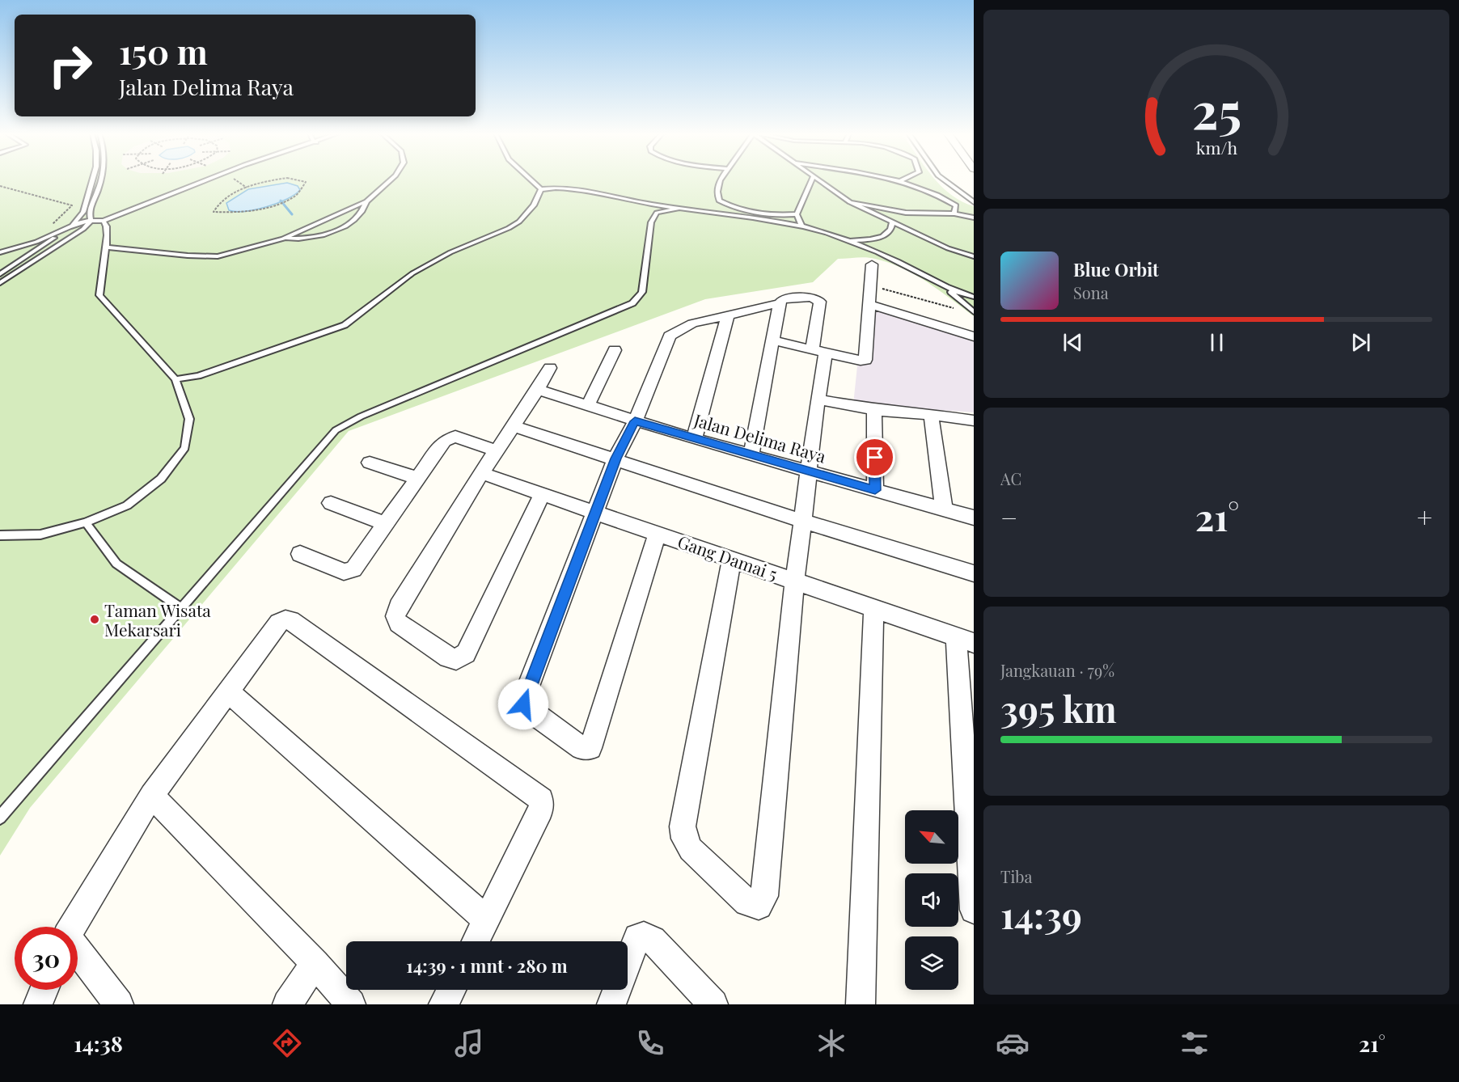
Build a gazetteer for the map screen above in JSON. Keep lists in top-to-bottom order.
{
  "streets": {
    "street": ["Jalan Delima Raya", "Gang Damai 5"]
  },
  "places": ["Taman Wisata Mekarsari"],
  "north": "top left",
  "page": {
    "turn": ["150 m", "Jalan Delima Raya"],
    "song": ["Blue Orbit", "Sona"],
    "tile": [
      "AC",
      ["Jangkauan · 79%", "395 km"],
      ["Tiba", "14:39"]
    ],
    "heat": ["−", "21°", "+"],
    "limit": "30",
    "trip": "14:39 · 1 mnt · 280 m",
    "tabs": ["14:38", "21°"],
    "gauge": ["25", "km/h"]
  }
}
